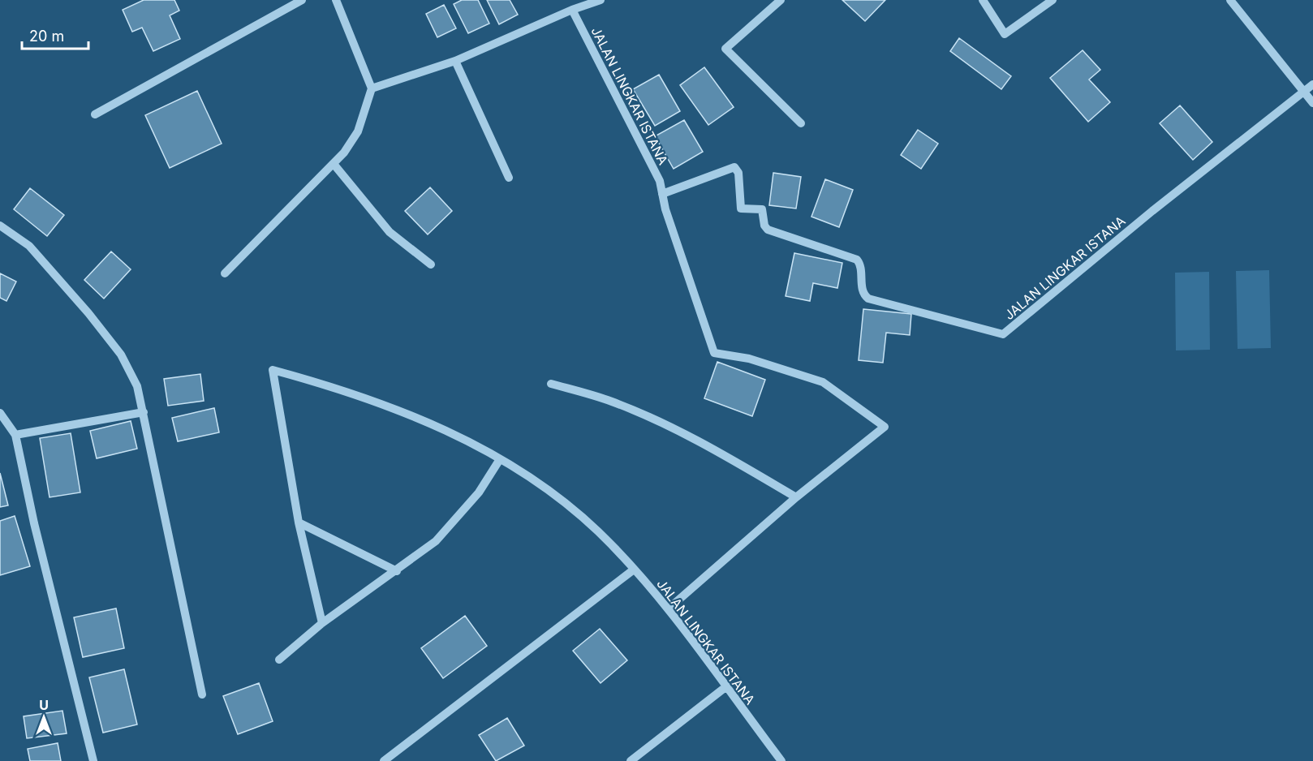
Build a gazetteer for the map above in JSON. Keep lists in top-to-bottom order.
{
  "streets": {
    "street": ["JALAN LINGKAR ISTANA"]
  },
  "scale_bar": "20 m",
  "north": "top"
}
